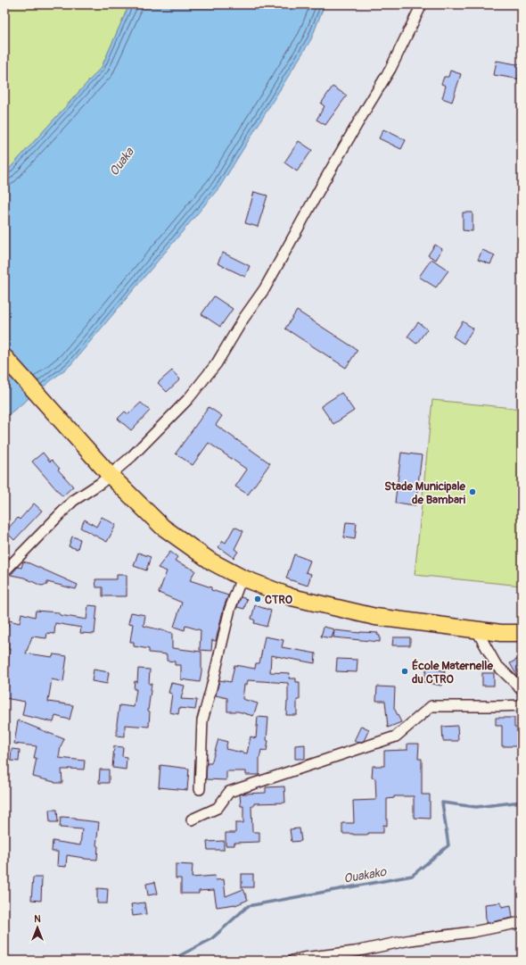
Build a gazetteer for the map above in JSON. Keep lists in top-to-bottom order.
{
  "water": ["Ouaka", "Ouakako"],
  "places": ["Stade Municipale de Bambari", "CTRO", "École Maternelle du CTRO"],
  "north": "top"
}
